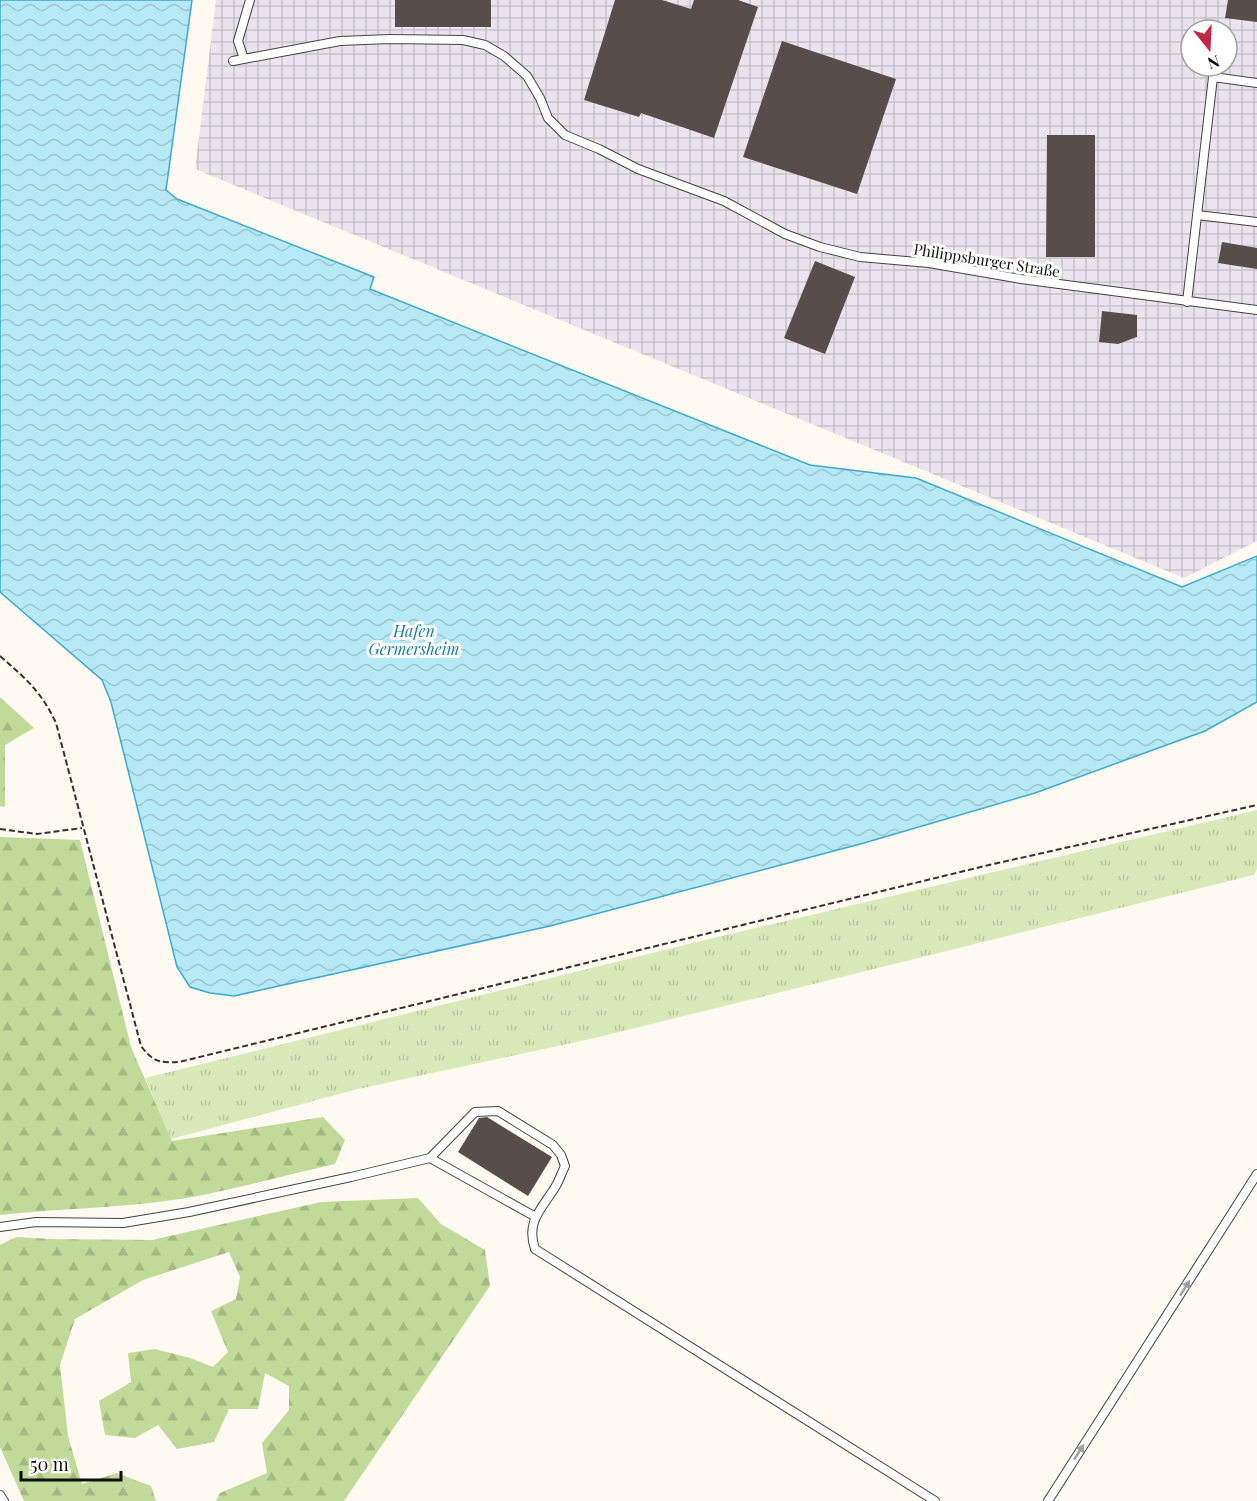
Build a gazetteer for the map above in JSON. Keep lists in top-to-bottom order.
{
  "streets": {
    "lane": ["Philippsburger Straße"]
  },
  "water": ["Hafen Germersheim"],
  "scale_bar": "50 m",
  "north": "bottom"
}
